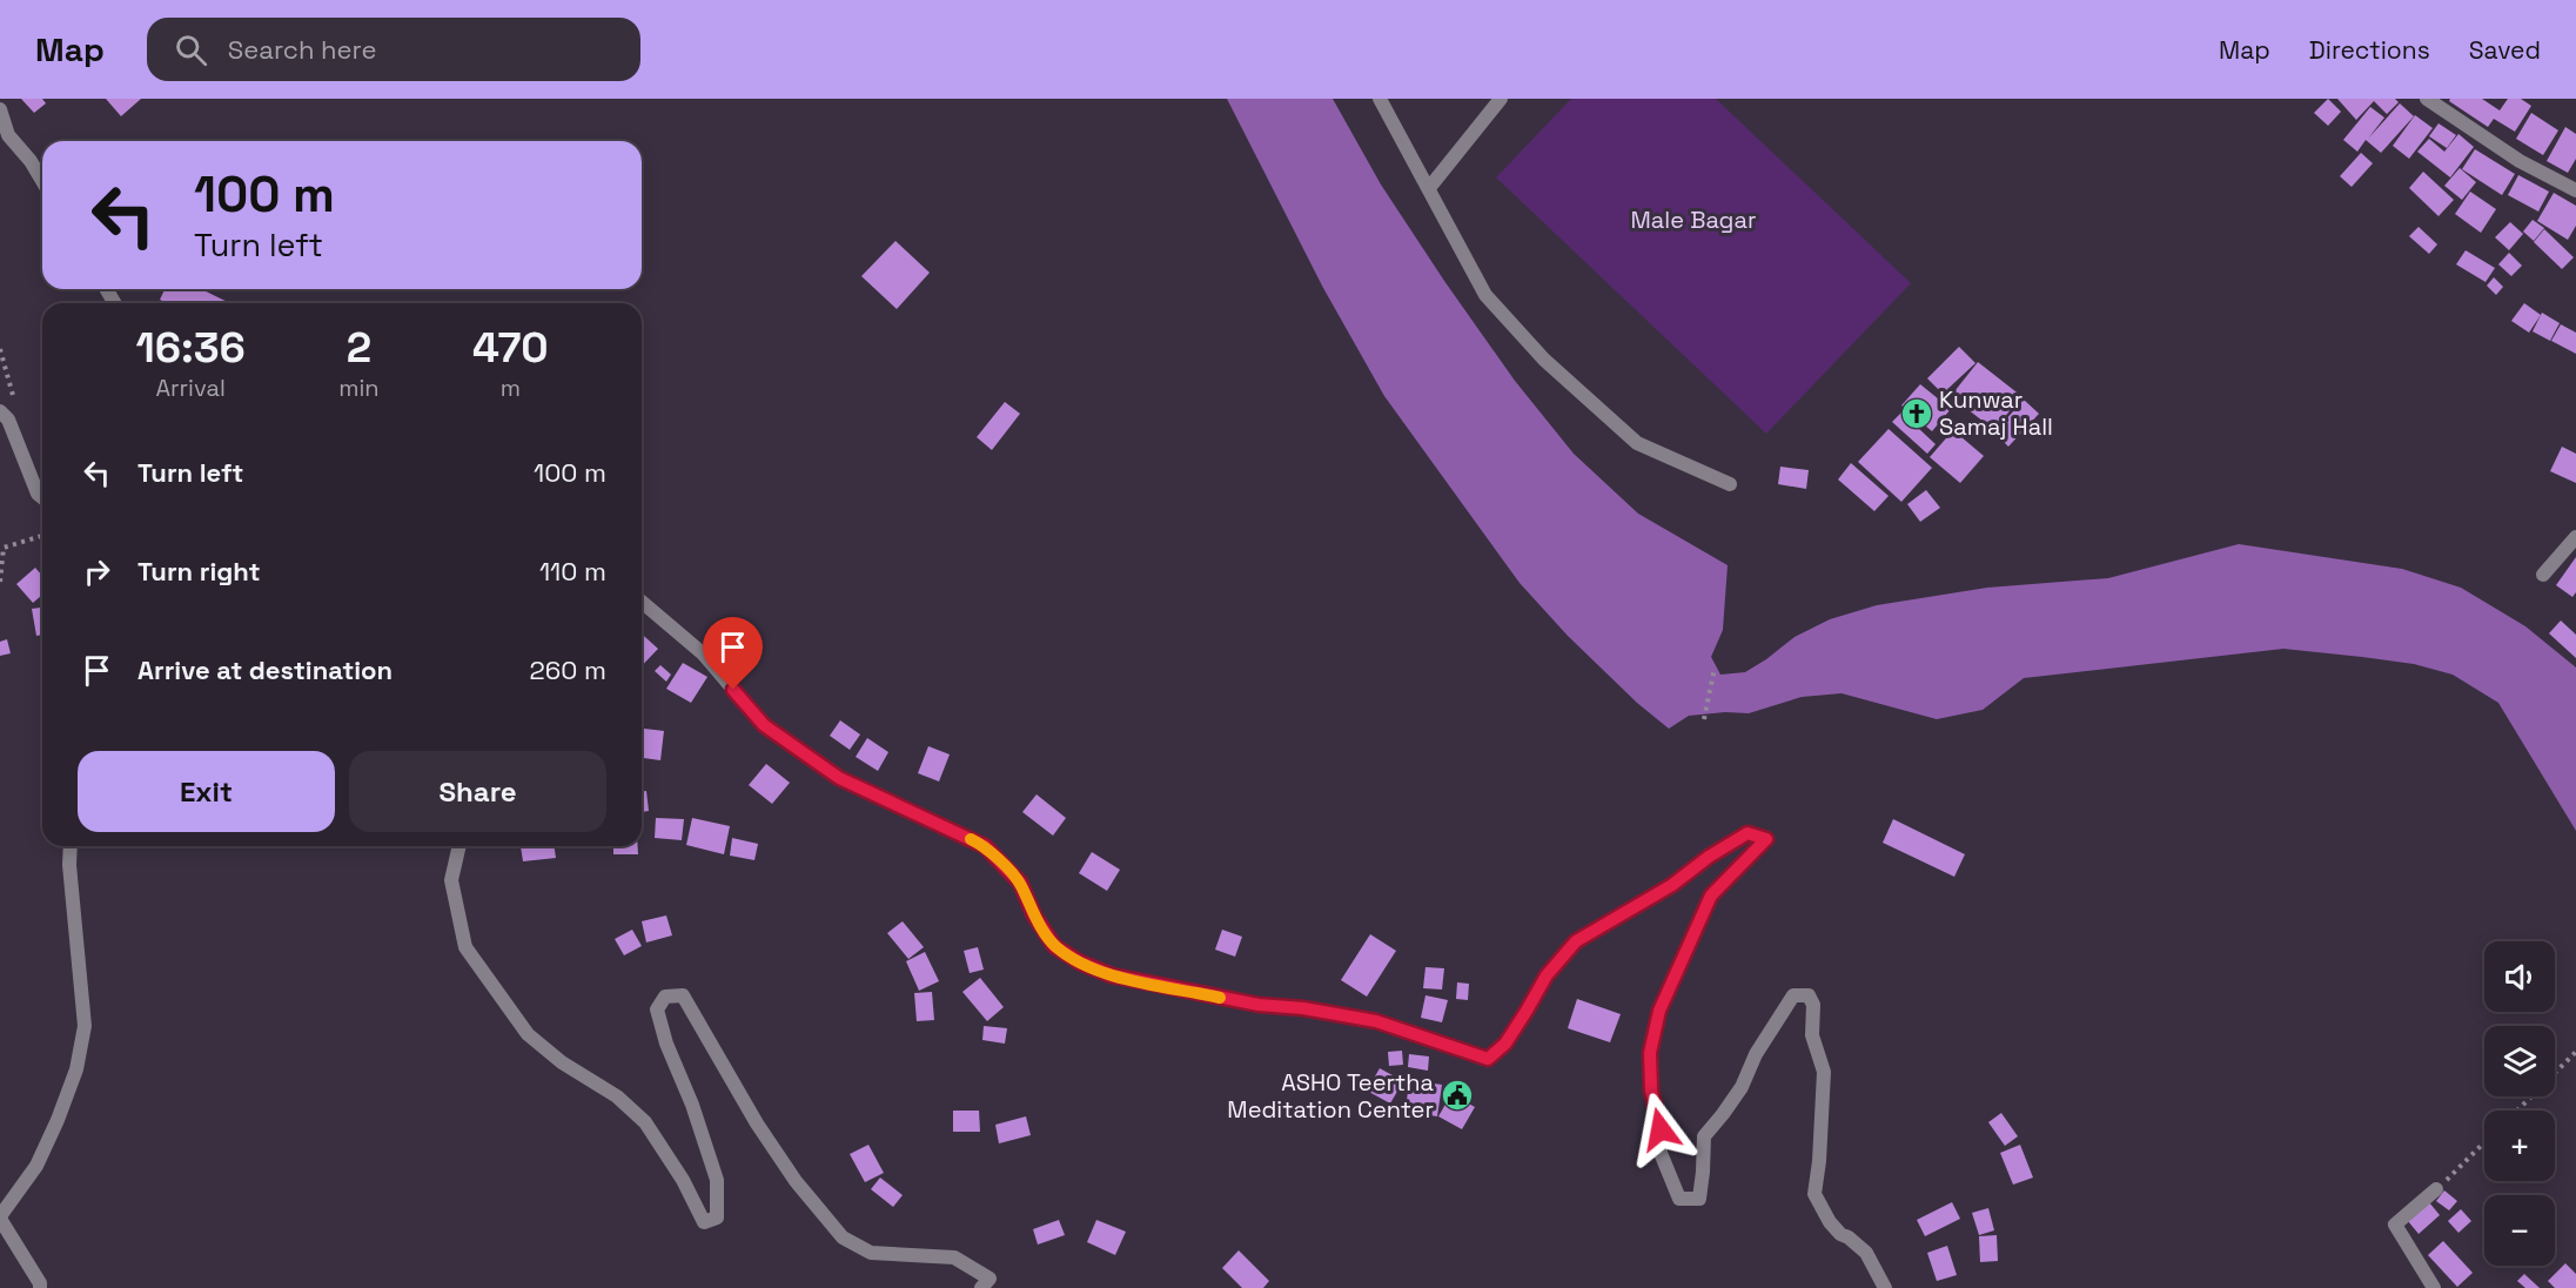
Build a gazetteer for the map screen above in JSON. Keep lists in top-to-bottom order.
{
  "parks": ["Male Bagar"],
  "places": {
    "church": ["Kunwar Samaj Hall"],
    "public building": ["ASHO Teertha Meditation Center"]
  },
  "page": {
    "header": "Map",
    "search": "Search here",
    "nav": ["Map", "Directions", "Saved"],
    "turn": ["100 m", "Turn left"],
    "eta": [
      "16:36",
      "Arrival",
      "2",
      "min",
      "470",
      "m"
    ],
    "list": [
      {
        "name": "Turn left",
        "value": "100 m"
      },
      {
        "name": "Turn right",
        "value": "110 m"
      },
      {
        "name": "Arrive at destination",
        "value": "260 m"
      }
    ],
    "buttons": ["Exit", "Share"],
    "map_buttons": ["+", "−"]
  }
}
